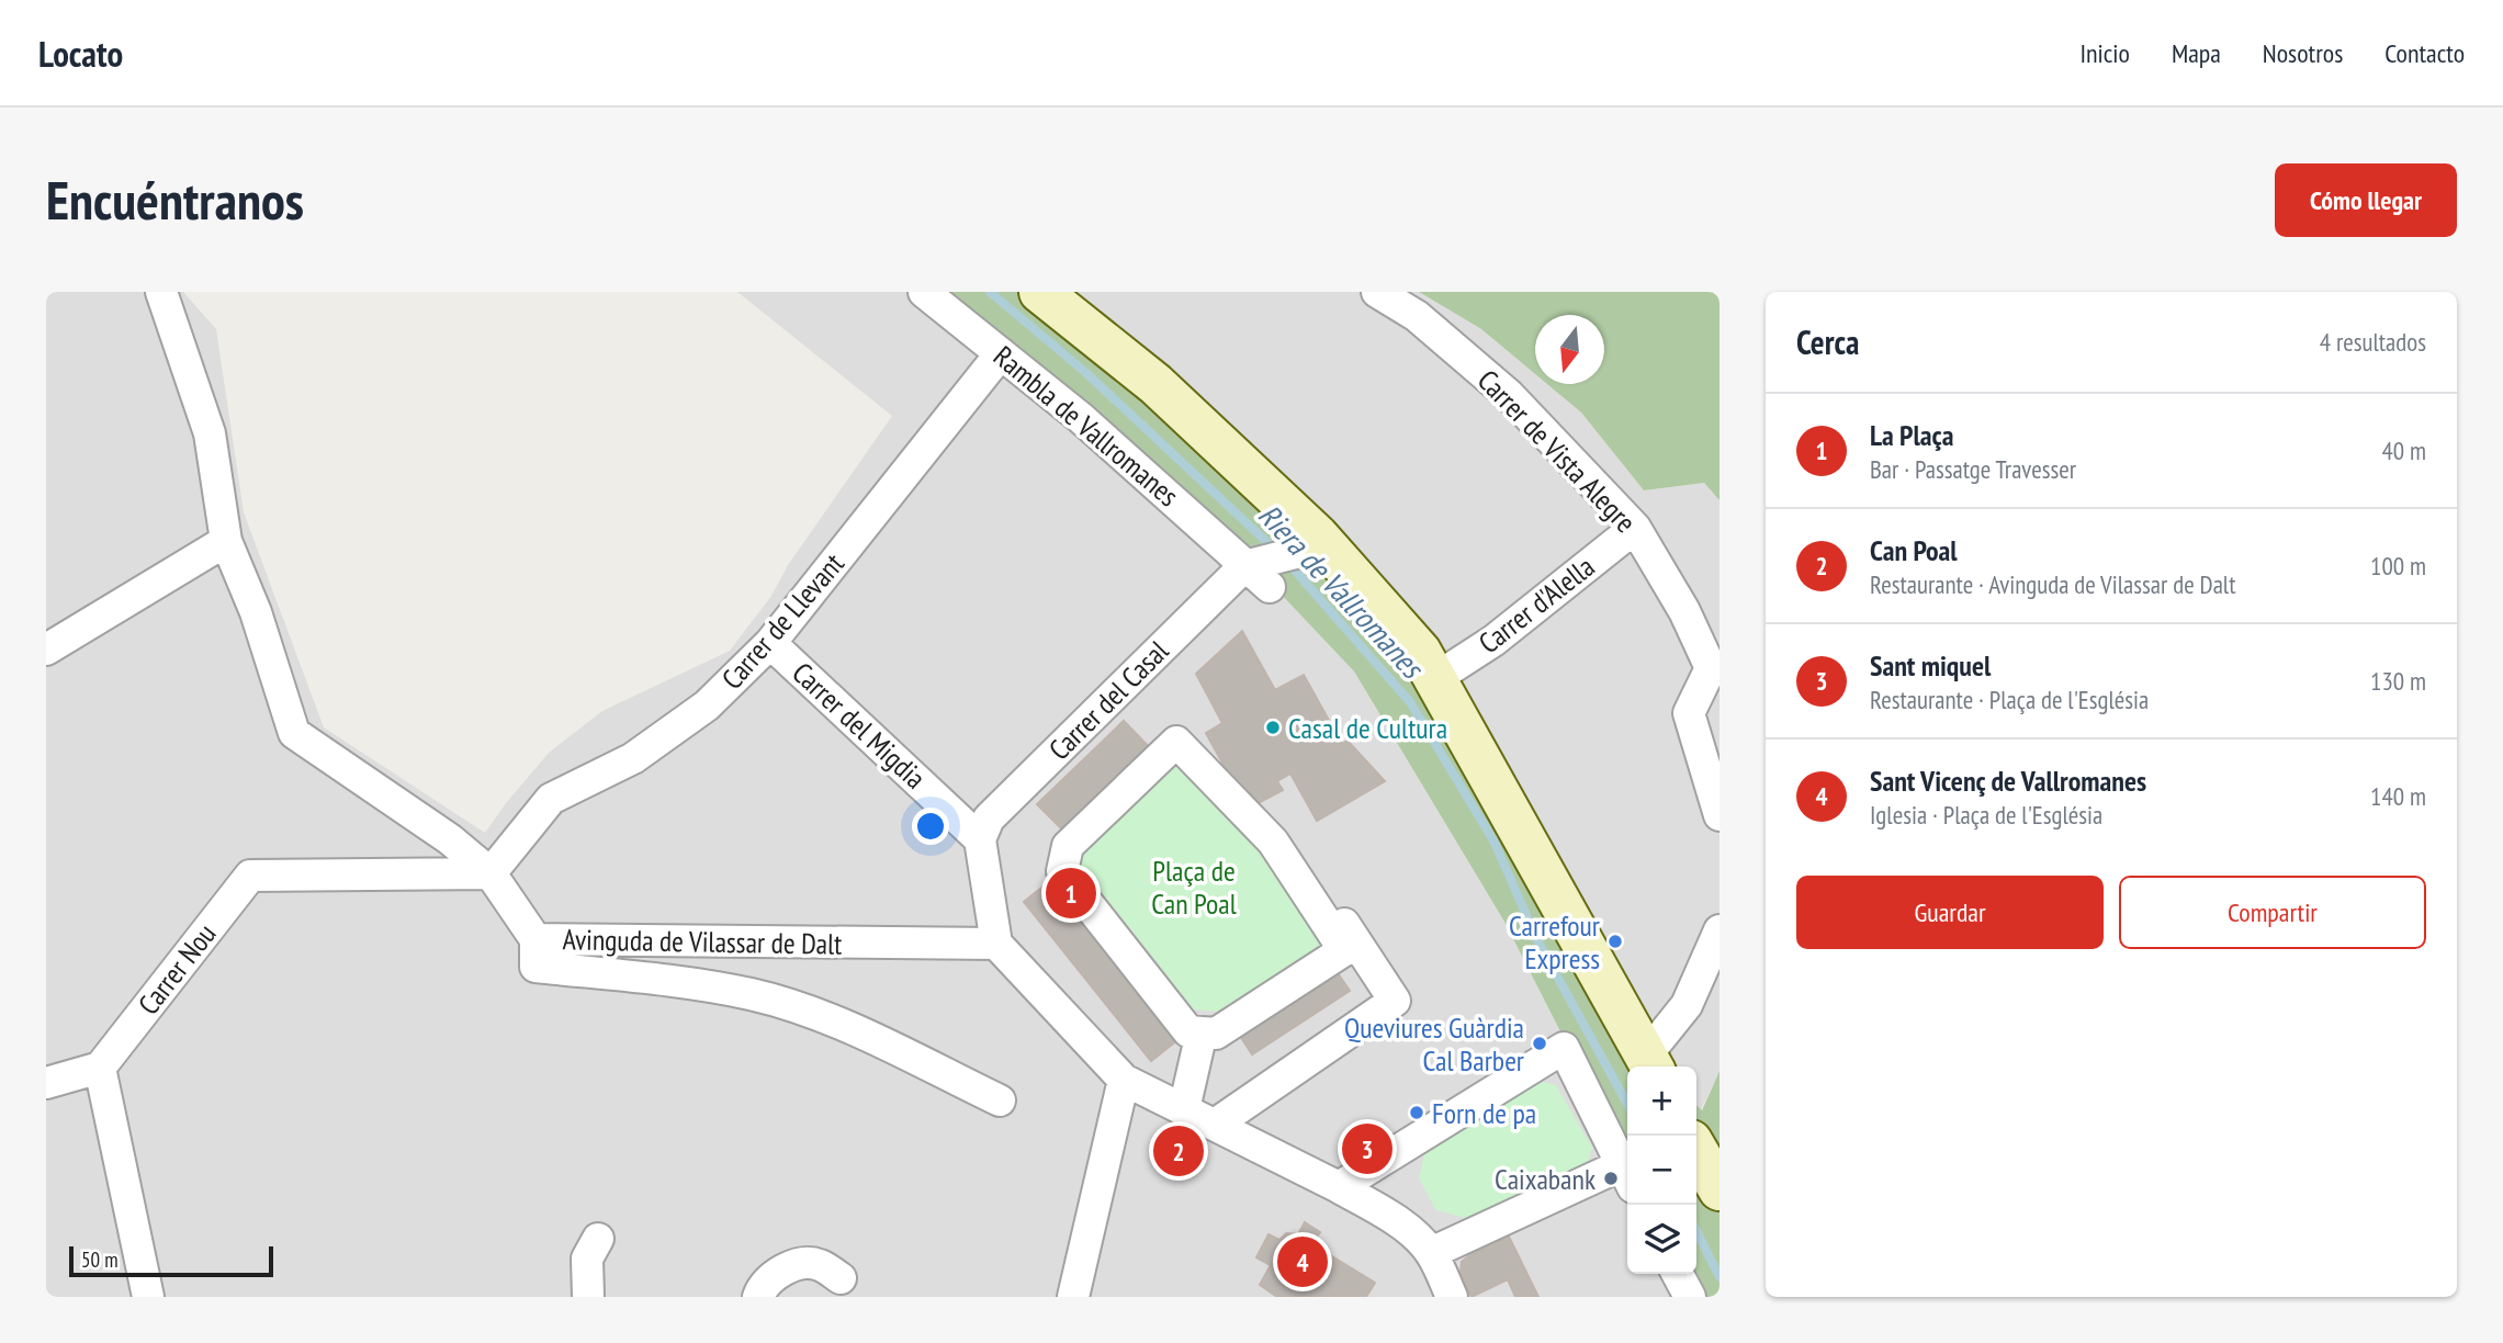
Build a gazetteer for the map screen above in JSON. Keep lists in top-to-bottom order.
{
  "streets": {
    "street": [
      "Rambla de Vallromanes",
      "Carrer de Vista Alegre",
      "Carrer d'Alella",
      "Carrer de Llevant",
      "Carrer del Casal",
      "Carrer del Migdia",
      "Avinguda de Vilassar de Dalt",
      "Carrer Nou"
    ]
  },
  "crossings": [
    ["Rambla de Vallromanes", "Carrer de Llevant"],
    ["Rambla de Vallromanes", "Carrer del Casal"],
    ["Carrer de Vista Alegre", "Carrer d'Alella"],
    ["Carrer de Llevant", "Carrer del Migdia"],
    ["Carrer de Llevant", "Avinguda de Vilassar de Dalt"],
    ["Carrer de Llevant", "Carrer Nou"],
    ["Carrer del Casal", "Carrer del Migdia"],
    ["Avinguda de Vilassar de Dalt", "Carrer Nou"]
  ],
  "water": ["Riera de Vallromanes"],
  "parks": ["Plaça de Can Poal"],
  "places": [
    "Casal de Cultura",
    "Carrefour Express",
    "Queviures Guàrdia Cal Barber",
    "Forn de pa",
    "Caixabank"
  ],
  "scale_bar": "50 m",
  "north": "bottom",
  "page": {
    "header": "Locato",
    "nav": [
      "Inicio",
      "Mapa",
      "Nosotros",
      "Contacto"
    ],
    "buttons": [
      "Cómo llegar",
      ["Guardar", "Compartir"]
    ],
    "title": "Encuéntranos",
    "heading": ["Cerca", "4 resultados"],
    "list": [
      {
        "mark": "1",
        "name": "La Plaça",
        "note": "Bar · Passatge Travesser",
        "value": "40 m"
      },
      {
        "mark": "2",
        "name": "Can Poal",
        "note": "Restaurante · Avinguda de Vilassar de Dalt",
        "value": "100 m"
      },
      {
        "mark": "3",
        "name": "Sant miquel",
        "note": "Restaurante · Plaça de l'Església",
        "value": "130 m"
      },
      {
        "mark": "4",
        "name": "Sant Vicenç de Vallromanes",
        "note": "Iglesia · Plaça de l'Església",
        "value": "140 m"
      }
    ],
    "pins": [
      "1",
      "3",
      "2",
      "4"
    ],
    "map_buttons": ["+", "−"],
    "scale": "50 m"
  }
}
